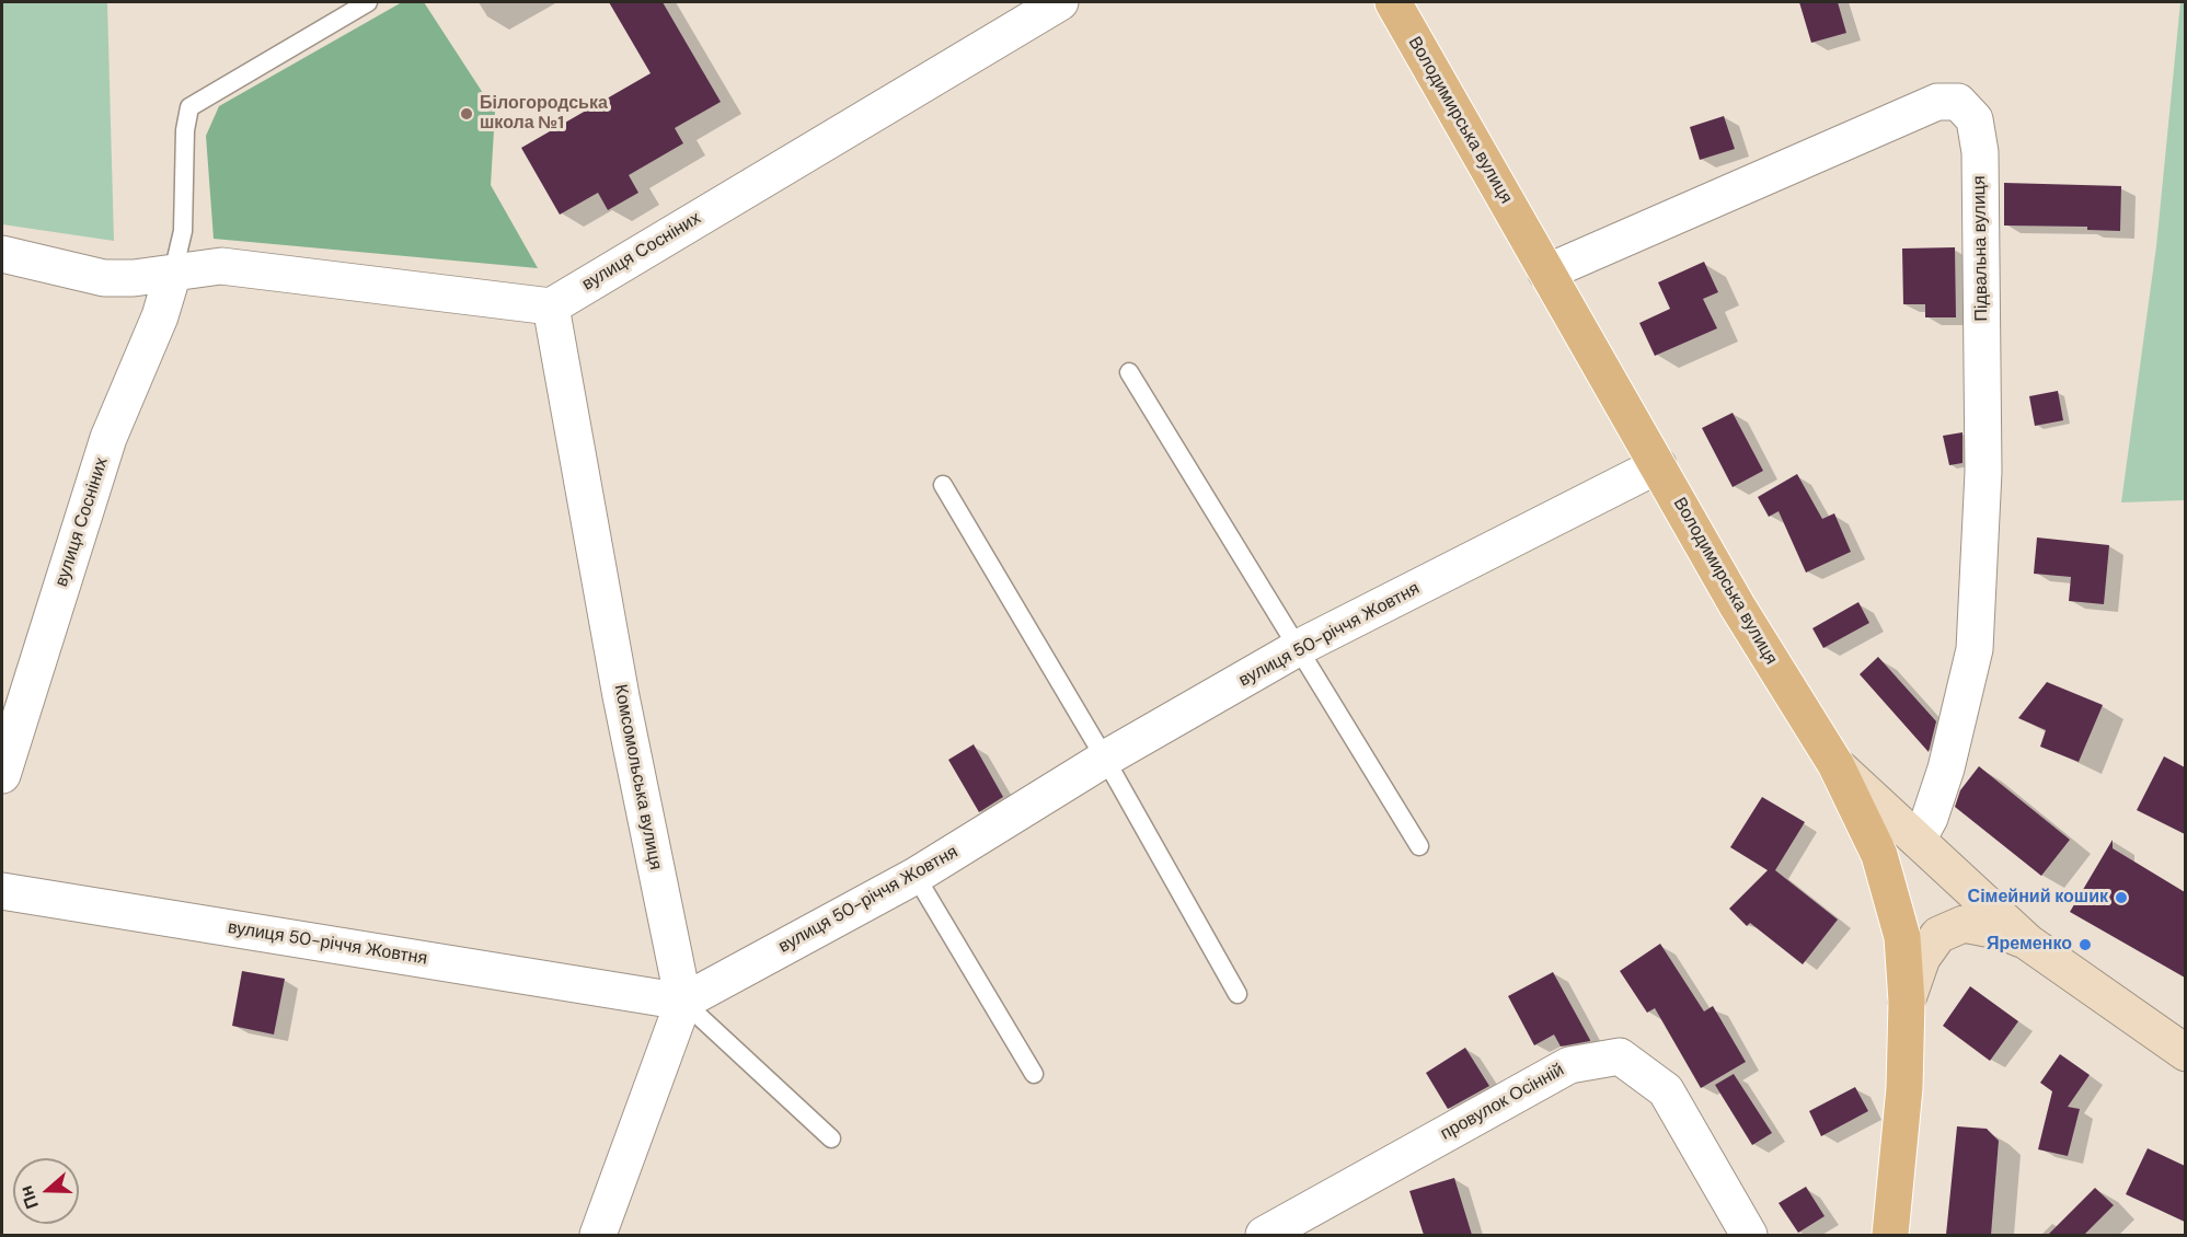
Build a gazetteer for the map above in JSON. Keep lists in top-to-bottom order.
{
  "streets": {
    "main road": ["Володимирська вулиця"],
    "street": [
      "Підвальна вулиця",
      "вулиця Сосніних",
      "вулиця 50-річчя Жовтня",
      "Комсомольська вулиця",
      "провулок Осінній"
    ]
  },
  "crossings": [
    ["Володимирська вулиця", "Підвальна вулиця"],
    ["Володимирська вулиця", "вулиця 50-річчя Жовтня"],
    ["вулиця Сосніних", "Комсомольська вулиця"],
    ["вулиця 50-річчя Жовтня", "Комсомольська вулиця"]
  ],
  "places": ["Білогородська школа №1", "Сімейний кошик", "Яременко"],
  "north": "left"
}
